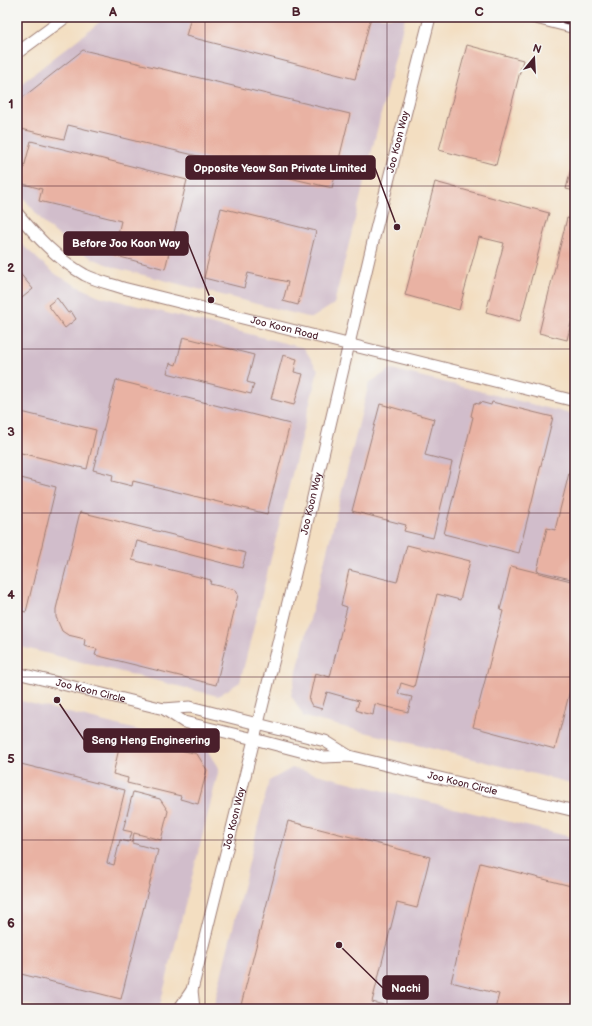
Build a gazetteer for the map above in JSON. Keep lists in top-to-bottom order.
{
  "streets": {
    "street": ["Joo Koon Way", "Joo Koon Road", "Joo Koon Circle"]
  },
  "crossings": [
    ["Joo Koon Way", "Joo Koon Road"],
    ["Joo Koon Way", "Joo Koon Circle"]
  ],
  "places": [
    "Opposite Yeow San Private Limited",
    "Before Joo Koon Way",
    "Seng Heng Engineering",
    "Nachi"
  ],
  "north": "top",
  "grid": {
    "columns": ["A", "B", "C"],
    "rows": [
      "1",
      "2",
      "3",
      "4",
      "5",
      "6"
    ]
  }
}
